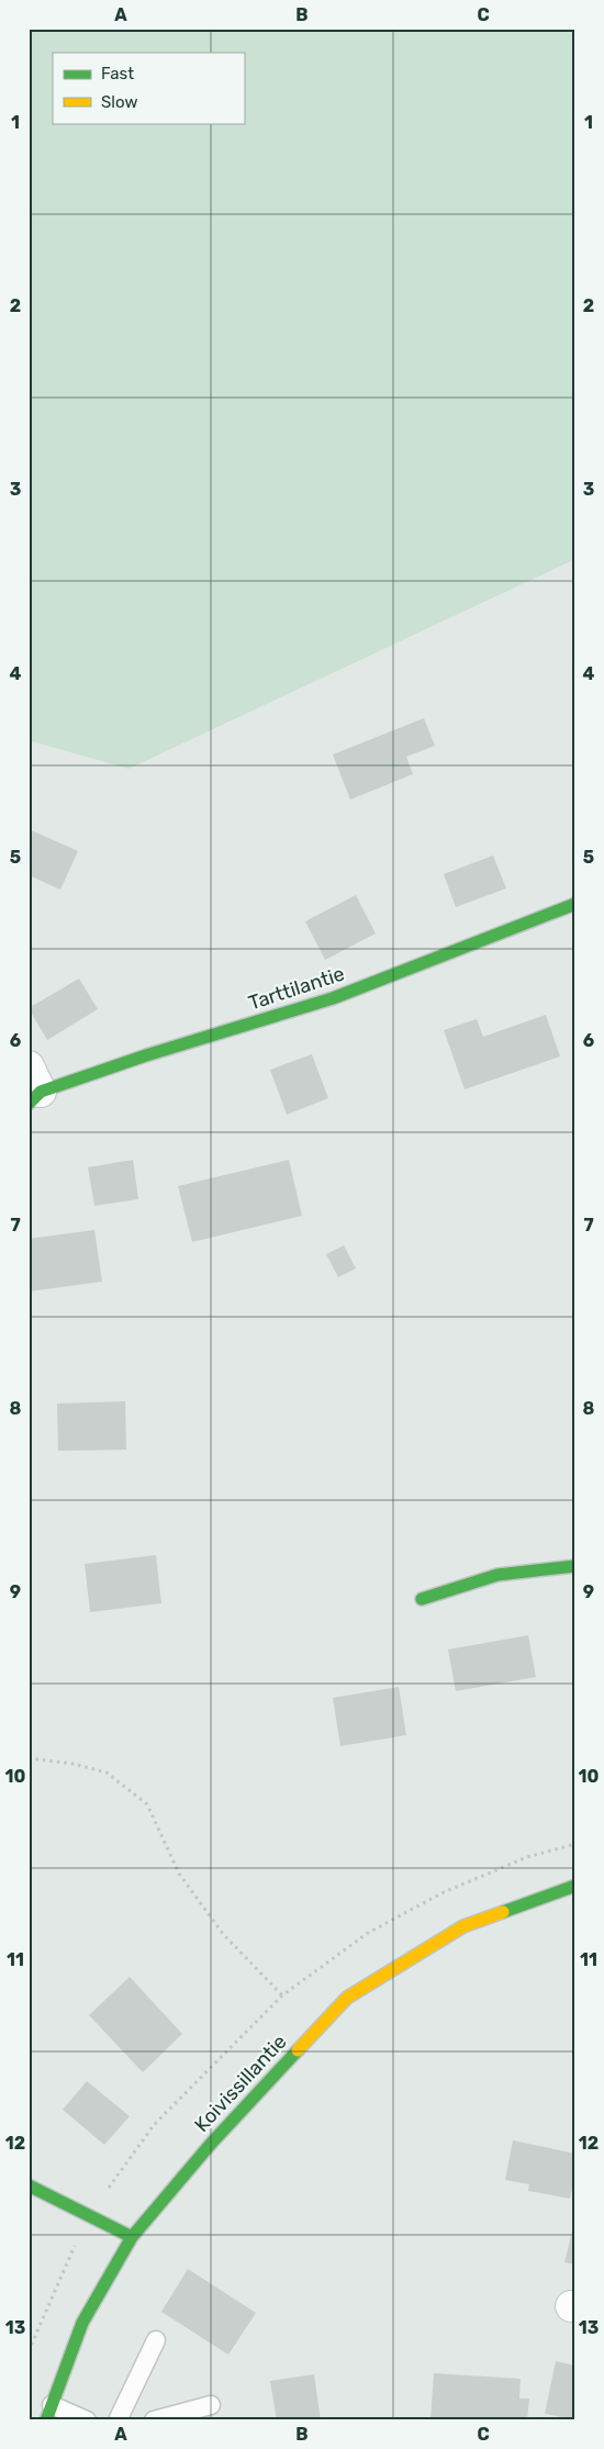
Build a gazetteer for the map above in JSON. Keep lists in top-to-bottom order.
{
  "streets": {
    "street": ["Tarttilantie", "Koivissillantie"]
  },
  "legend": ["Fast", "Slow"],
  "grid": {
    "columns": ["A", "B", "C"],
    "rows": [
      "1",
      "2",
      "3",
      "4",
      "5",
      "6",
      "7",
      "8",
      "9",
      "10",
      "11",
      "12",
      "13"
    ]
  }
}
